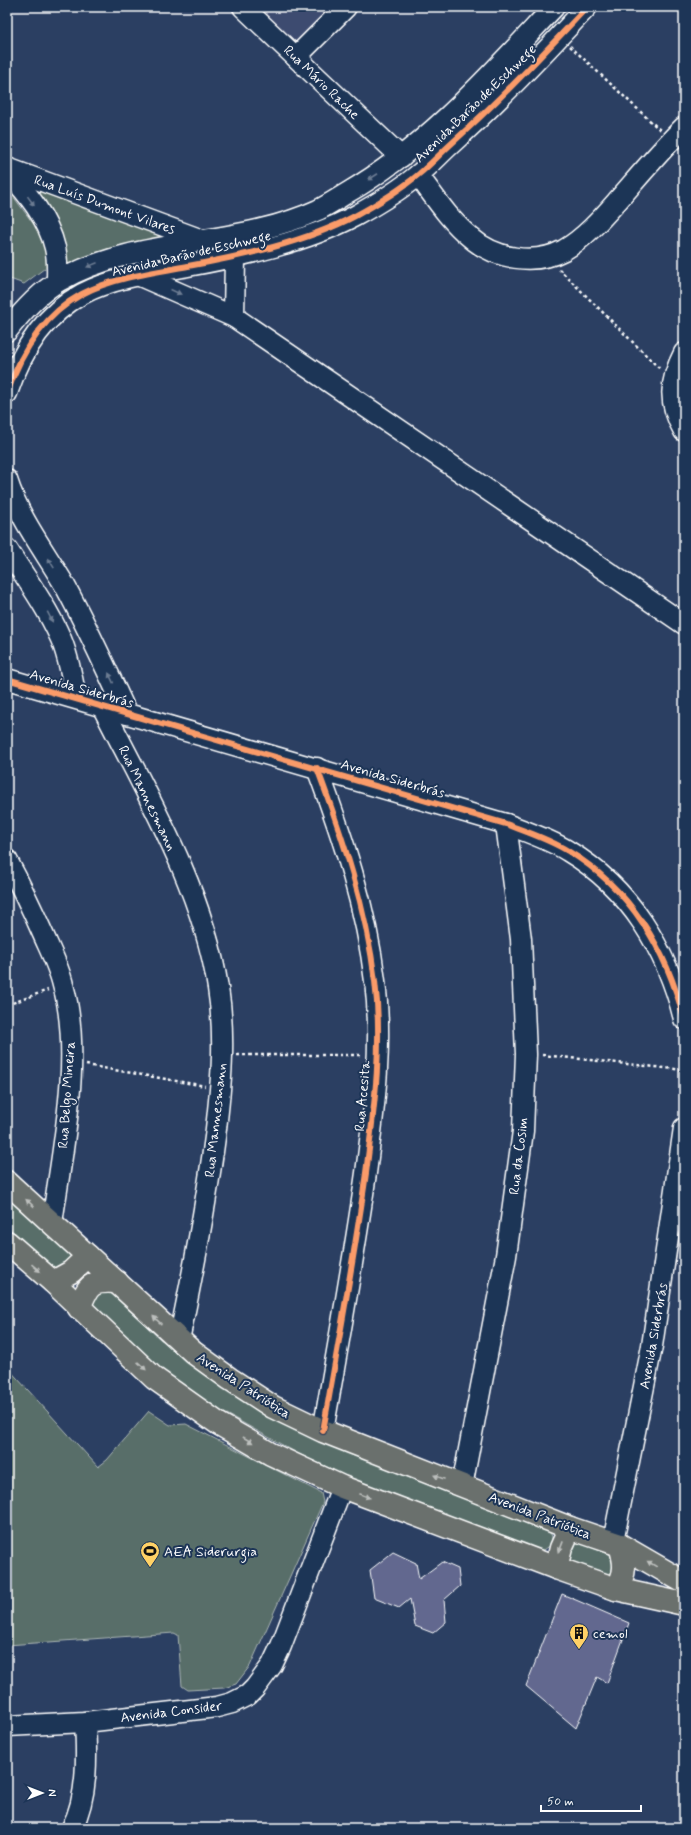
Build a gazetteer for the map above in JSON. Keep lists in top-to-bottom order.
{
  "streets": {
    "main road": ["Avenida Patriótica"],
    "street": [
      "Rua Mário Rache",
      "Avenida Barão de Eschwege",
      "Rua Luís Dumont Vilares",
      "Avenida Siderbrás",
      "Rua Mannesmann",
      "Rua Belgo Mineira",
      "Rua Acesita",
      "Rua da Cosim",
      "Avenida Consider"
    ]
  },
  "crossings": [
    ["Rua Mário Rache", "Avenida Barão de Eschwege"],
    ["Avenida Barão de Eschwege", "Rua Luís Dumont Vilares"],
    ["Avenida Siderbrás", "Rua Mannesmann"],
    ["Avenida Siderbrás", "Rua Acesita"],
    ["Avenida Siderbrás", "Rua da Cosim"],
    ["Avenida Siderbrás", "Avenida Patriótica"],
    ["Rua Mannesmann", "Avenida Patriótica"],
    ["Rua Belgo Mineira", "Avenida Patriótica"],
    ["Rua Acesita", "Avenida Patriótica"],
    ["Rua da Cosim", "Avenida Patriótica"]
  ],
  "places": {
    "sports": ["AEA Siderurgia"],
    "building": ["cemol"]
  },
  "scale_bar": "50 m",
  "north": "right"
}
